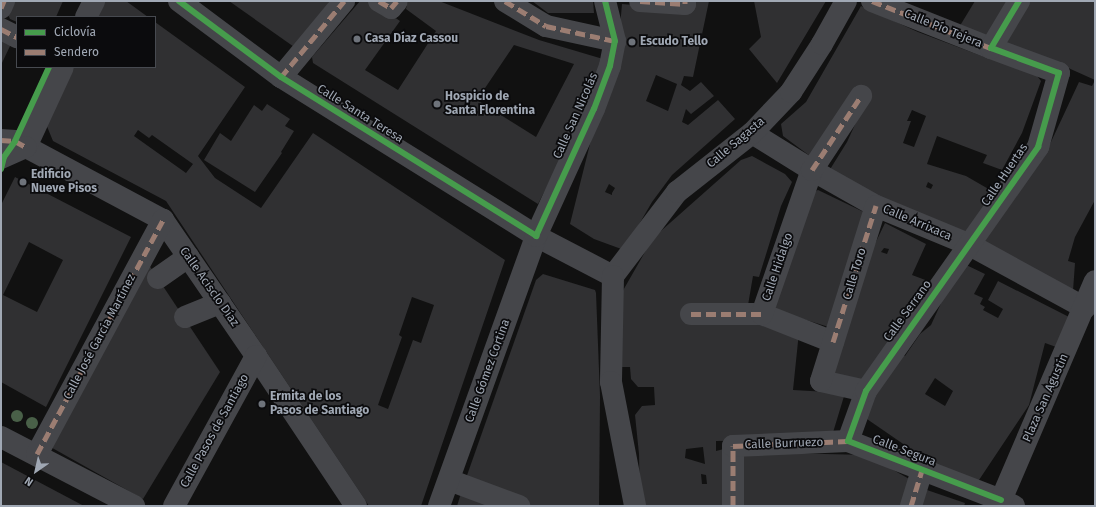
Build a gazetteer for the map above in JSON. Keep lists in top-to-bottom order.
{
  "streets": {
    "street": [
      "Calle Pío Tejera",
      "Calle Santa Teresa",
      "Calle San Nicolás",
      "Calle Sagasta",
      "Calle Huertas",
      "Calle Arrixaca",
      "Calle Hidalgo",
      "Calle Toro",
      "Calle Acisclo Díaz",
      "Calle Serrano",
      "Calle José García Martínez",
      "Calle Gómez Cortina",
      "Plaza San Agustín",
      "Calle Pasos de Santiago",
      "Calle Burruezo",
      "Calle Segura"
    ]
  },
  "crossings": [
    ["Calle Pío Tejera", "Calle Huertas"],
    ["Calle Santa Teresa", "Calle San Nicolás"],
    ["Calle Santa Teresa", "Calle Sagasta"],
    ["Calle Santa Teresa", "Calle Gómez Cortina"],
    ["Calle San Nicolás", "Calle Gómez Cortina"],
    ["Calle Sagasta", "Calle Arrixaca"],
    ["Calle Huertas", "Calle Arrixaca"],
    ["Calle Huertas", "Calle Serrano"],
    ["Calle Arrixaca", "Calle Hidalgo"],
    ["Calle Arrixaca", "Calle Toro"],
    ["Calle Arrixaca", "Calle Serrano"],
    ["Calle Arrixaca", "Plaza San Agustín"],
    ["Calle Hidalgo", "Calle Toro"],
    ["Calle Acisclo Díaz", "Calle José García Martínez"],
    ["Calle Acisclo Díaz", "Calle Pasos de Santiago"],
    ["Plaza San Agustín", "Calle Segura"],
    ["Calle Burruezo", "Calle Segura"]
  ],
  "places": [
    "Casa Díaz Cassou",
    "Escudo Tello",
    "Hospicio de Santa Florentina",
    "Edificio Nueve Pisos",
    "Ermita de los Pasos de Santiago"
  ],
  "legend": ["Ciclovía", "Sendero"],
  "north": "bottom left"
}
